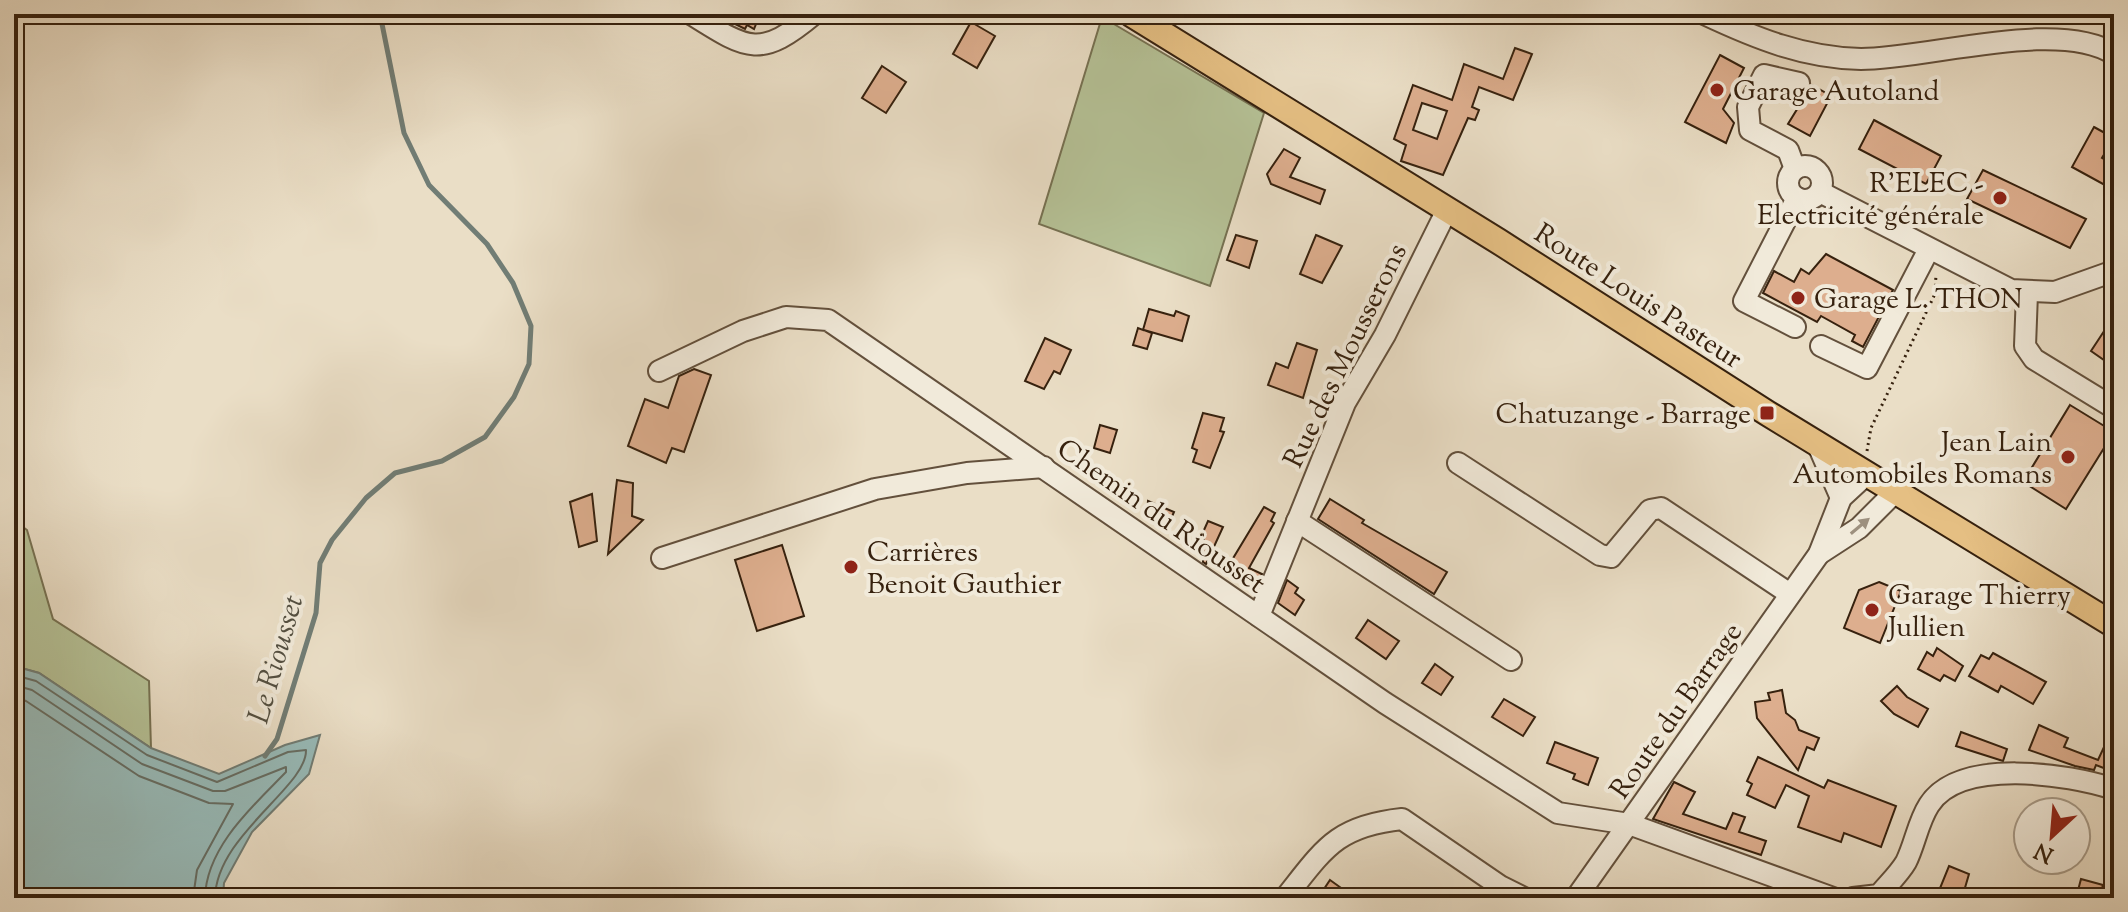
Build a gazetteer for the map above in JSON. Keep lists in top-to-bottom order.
{
  "streets": {
    "main road": ["Route Louis Pasteur"],
    "street": ["Rue des Mousserons", "Chemin du Riousset", "Route du Barrage"]
  },
  "crossings": [
    ["Route Louis Pasteur", "Rue des Mousserons"],
    ["Route Louis Pasteur", "Route du Barrage"],
    ["Rue des Mousserons", "Chemin du Riousset"],
    ["Chemin du Riousset", "Route du Barrage"]
  ],
  "water": ["Le Riousset"],
  "places": {
    "other": [
      "Garage Autoland",
      "R'ELEC - Electricité générale",
      "Garage L. THON",
      "Jean Lain Automobiles Romans",
      "Carrières Benoit Gauthier",
      "Garage Thierry Jullien"
    ],
    "transit": ["Chatuzange - Barrage"]
  },
  "north": "bottom left"
}
